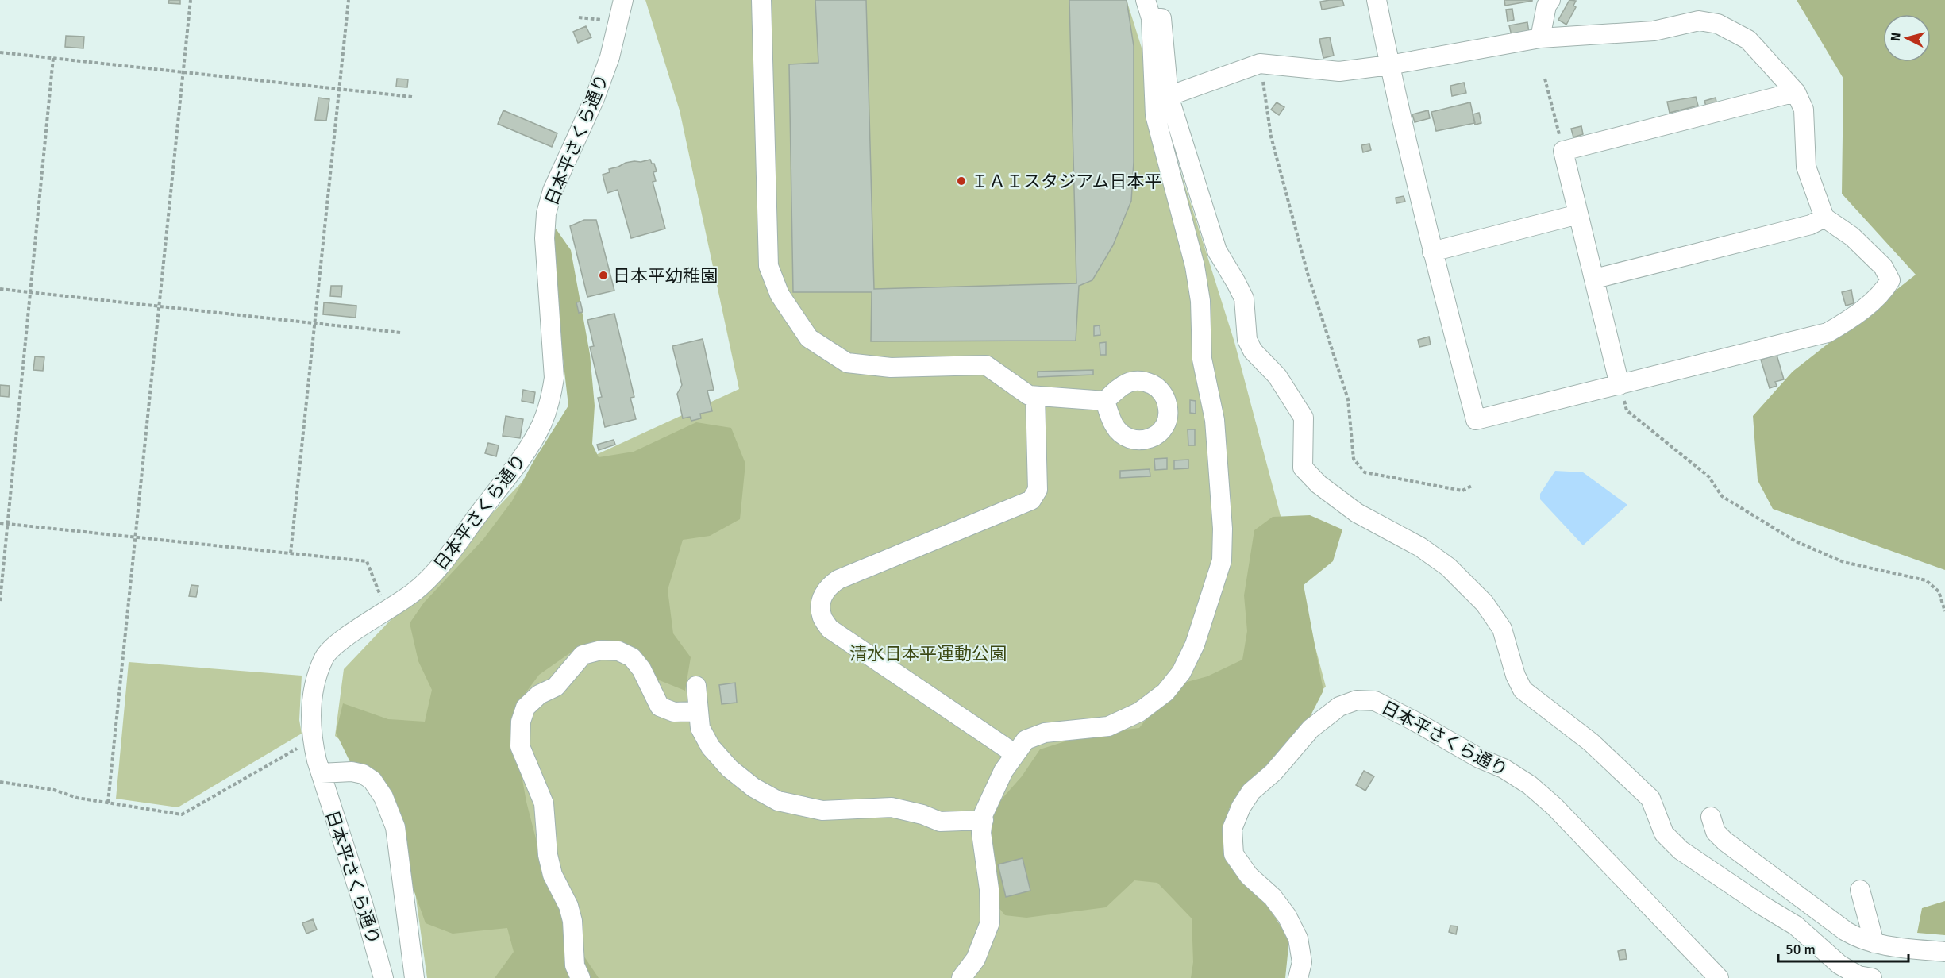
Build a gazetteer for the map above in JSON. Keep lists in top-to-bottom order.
{
  "streets": {
    "street": ["日本平さくら通り"]
  },
  "parks": ["清水日本平運動公園"],
  "places": ["ＩＡＩスタジアム日本平", "日本平幼稚園"],
  "scale_bar": "50 m",
  "north": "left"
}
